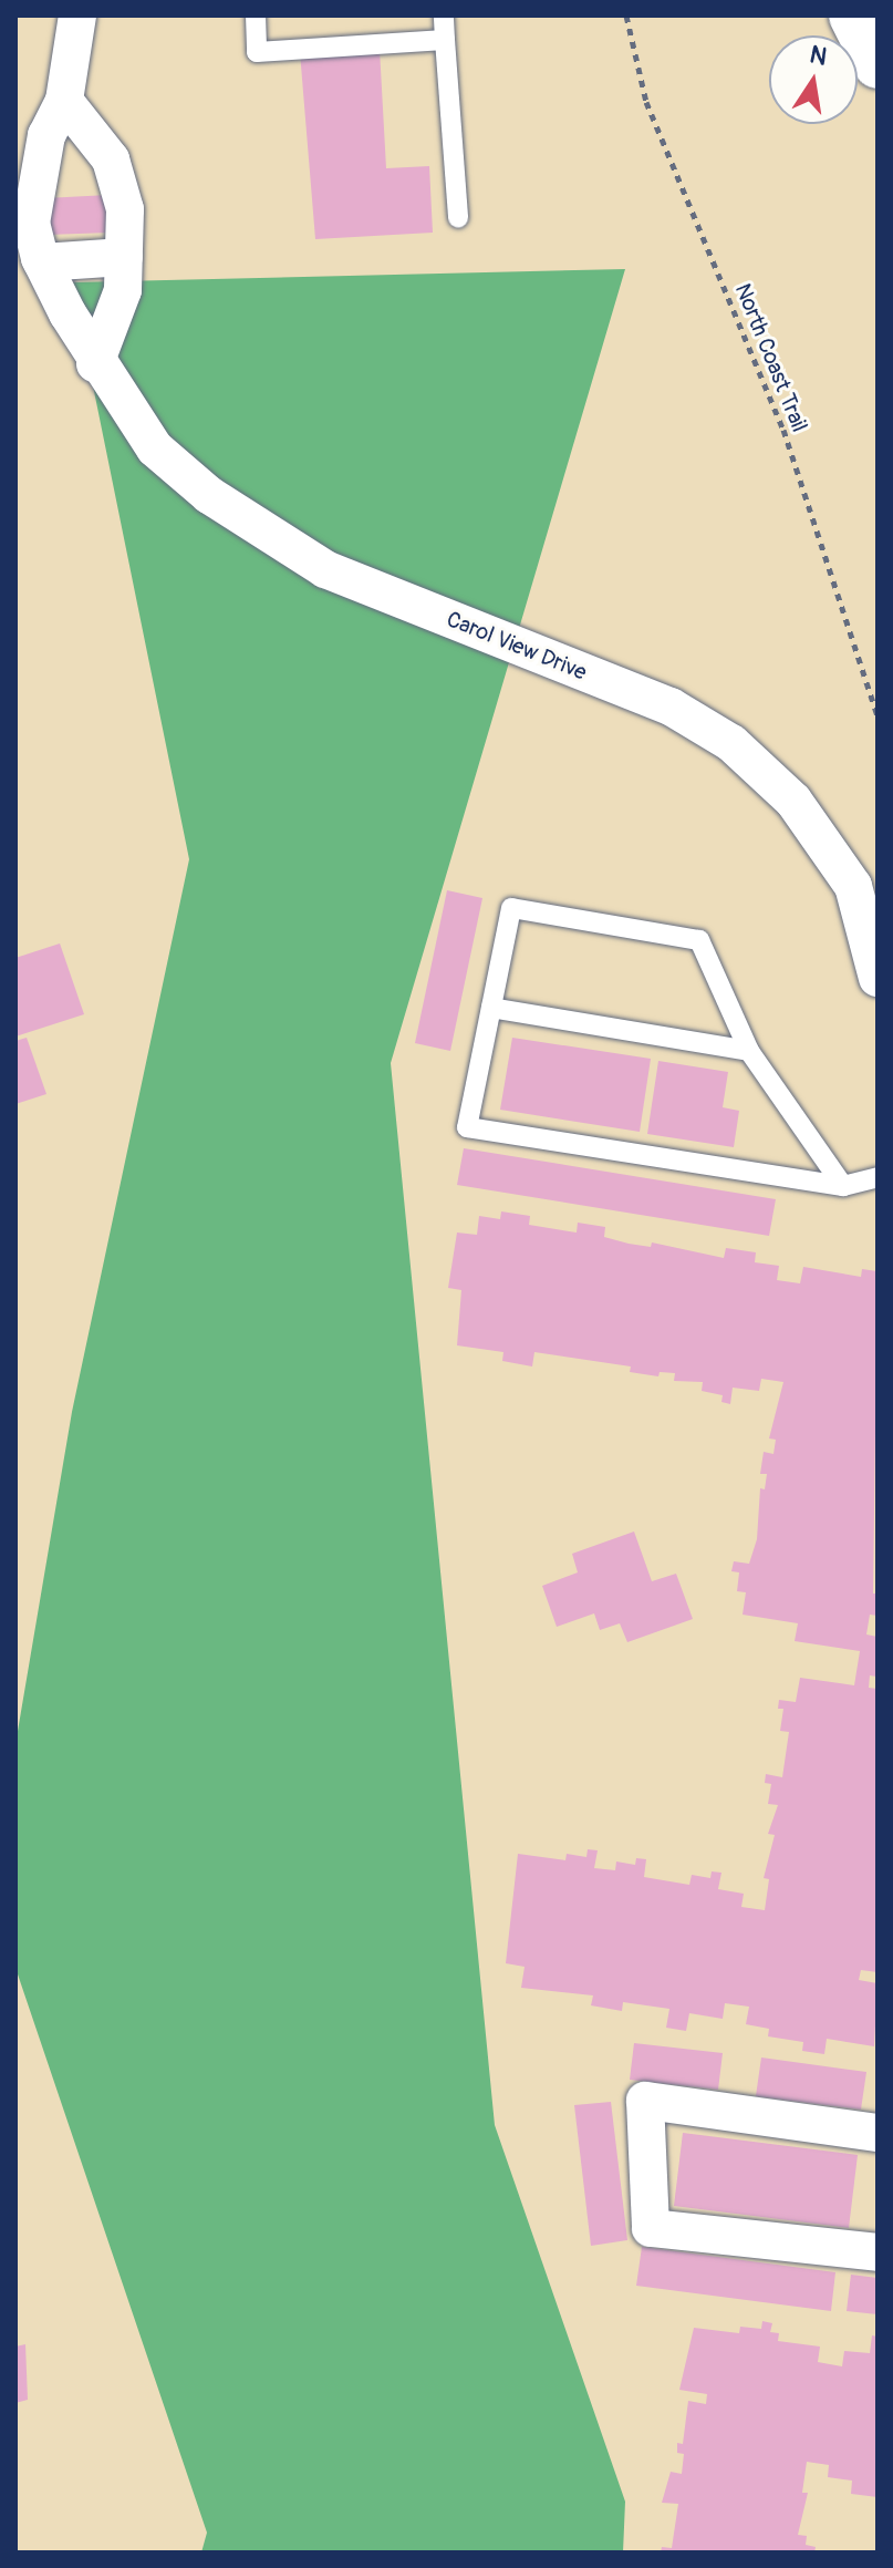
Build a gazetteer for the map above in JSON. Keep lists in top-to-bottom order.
{
  "streets": {
    "street": ["Carol View Drive"],
    "path": ["North Coast Trail"]
  },
  "north": "top"
}
